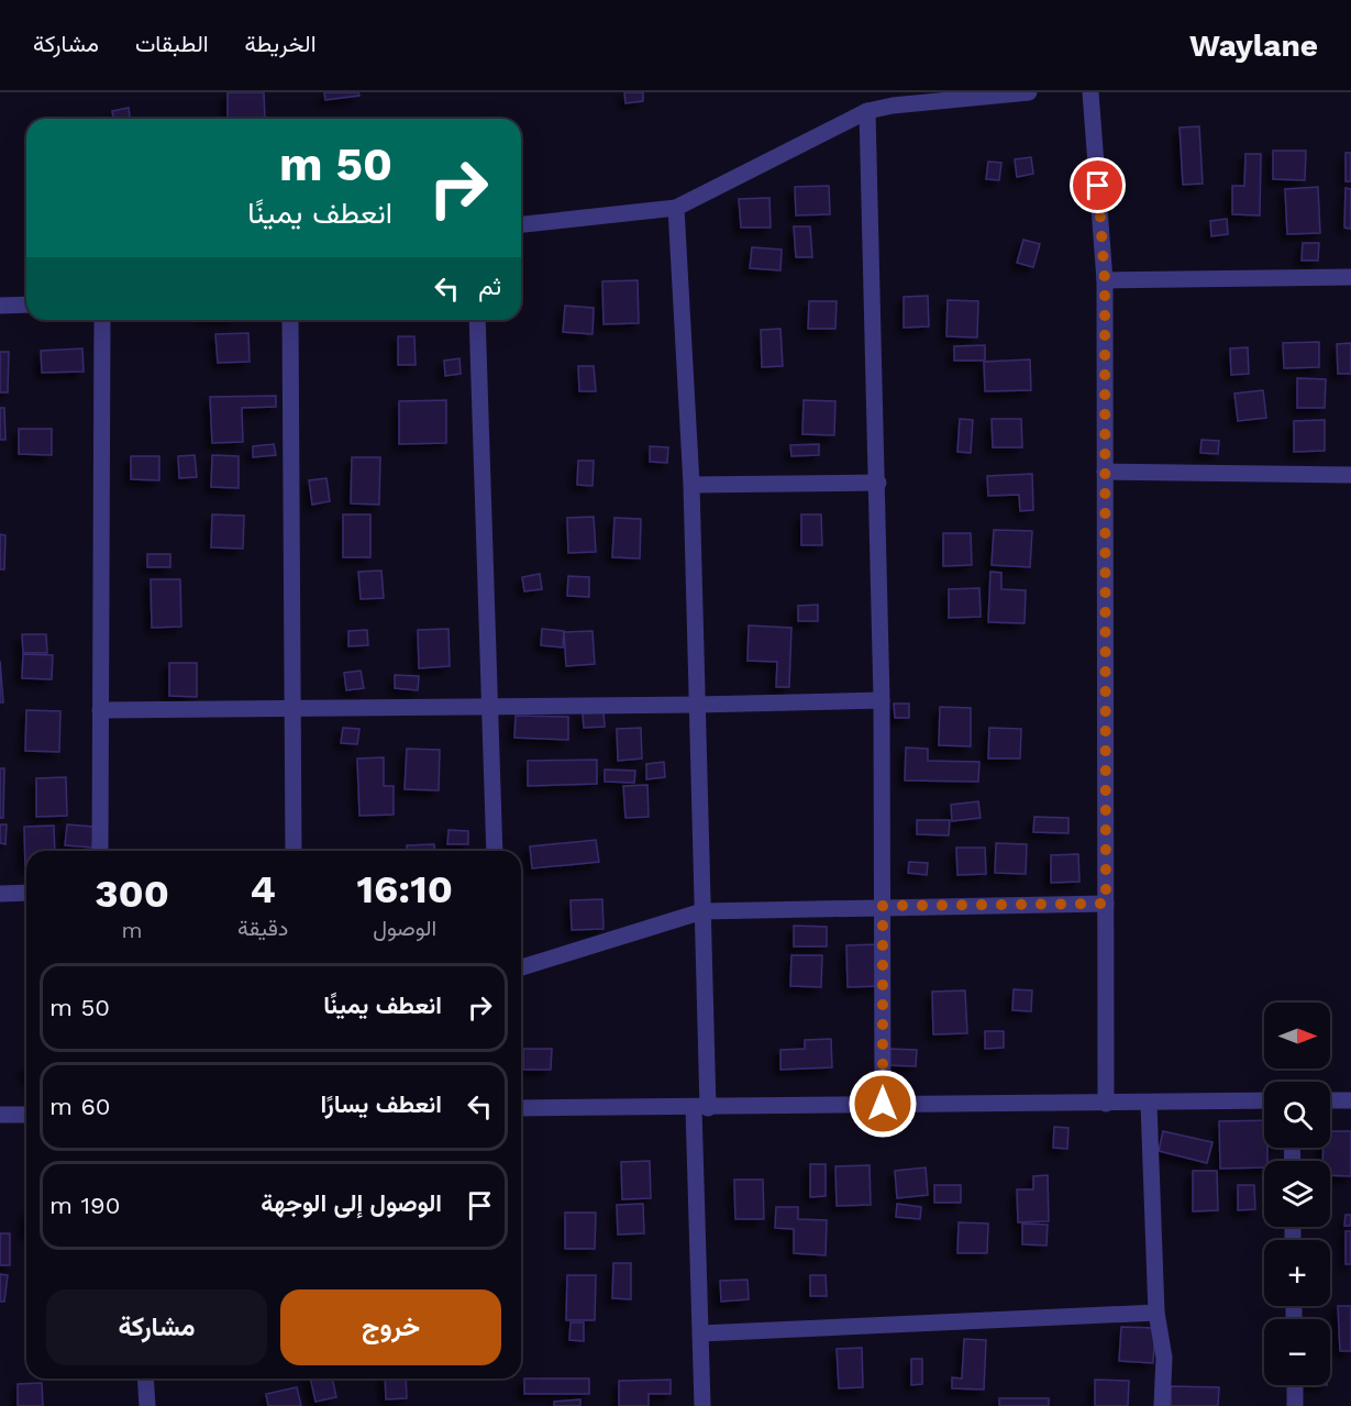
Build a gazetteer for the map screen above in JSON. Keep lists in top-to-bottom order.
{
  "north": "right",
  "page": {
    "header": "Waylane",
    "nav": ["الخريطة", "الطبقات", "مشاركة"],
    "turn": ["50 m", "انعطف يمينًا"],
    "then": "ثم",
    "eta": [
      "16:10",
      "الوصول",
      "4",
      "دقيقة",
      "300",
      "m"
    ],
    "list": [
      {
        "name": "انعطف يمينًا",
        "value": "50 m"
      },
      {
        "name": "انعطف يسارًا",
        "value": "60 m"
      },
      {
        "name": "الوصول إلى الوجهة",
        "value": "190 m"
      }
    ],
    "map_buttons": ["+", "−"],
    "buttons": ["خروج", "مشاركة"]
  }
}
